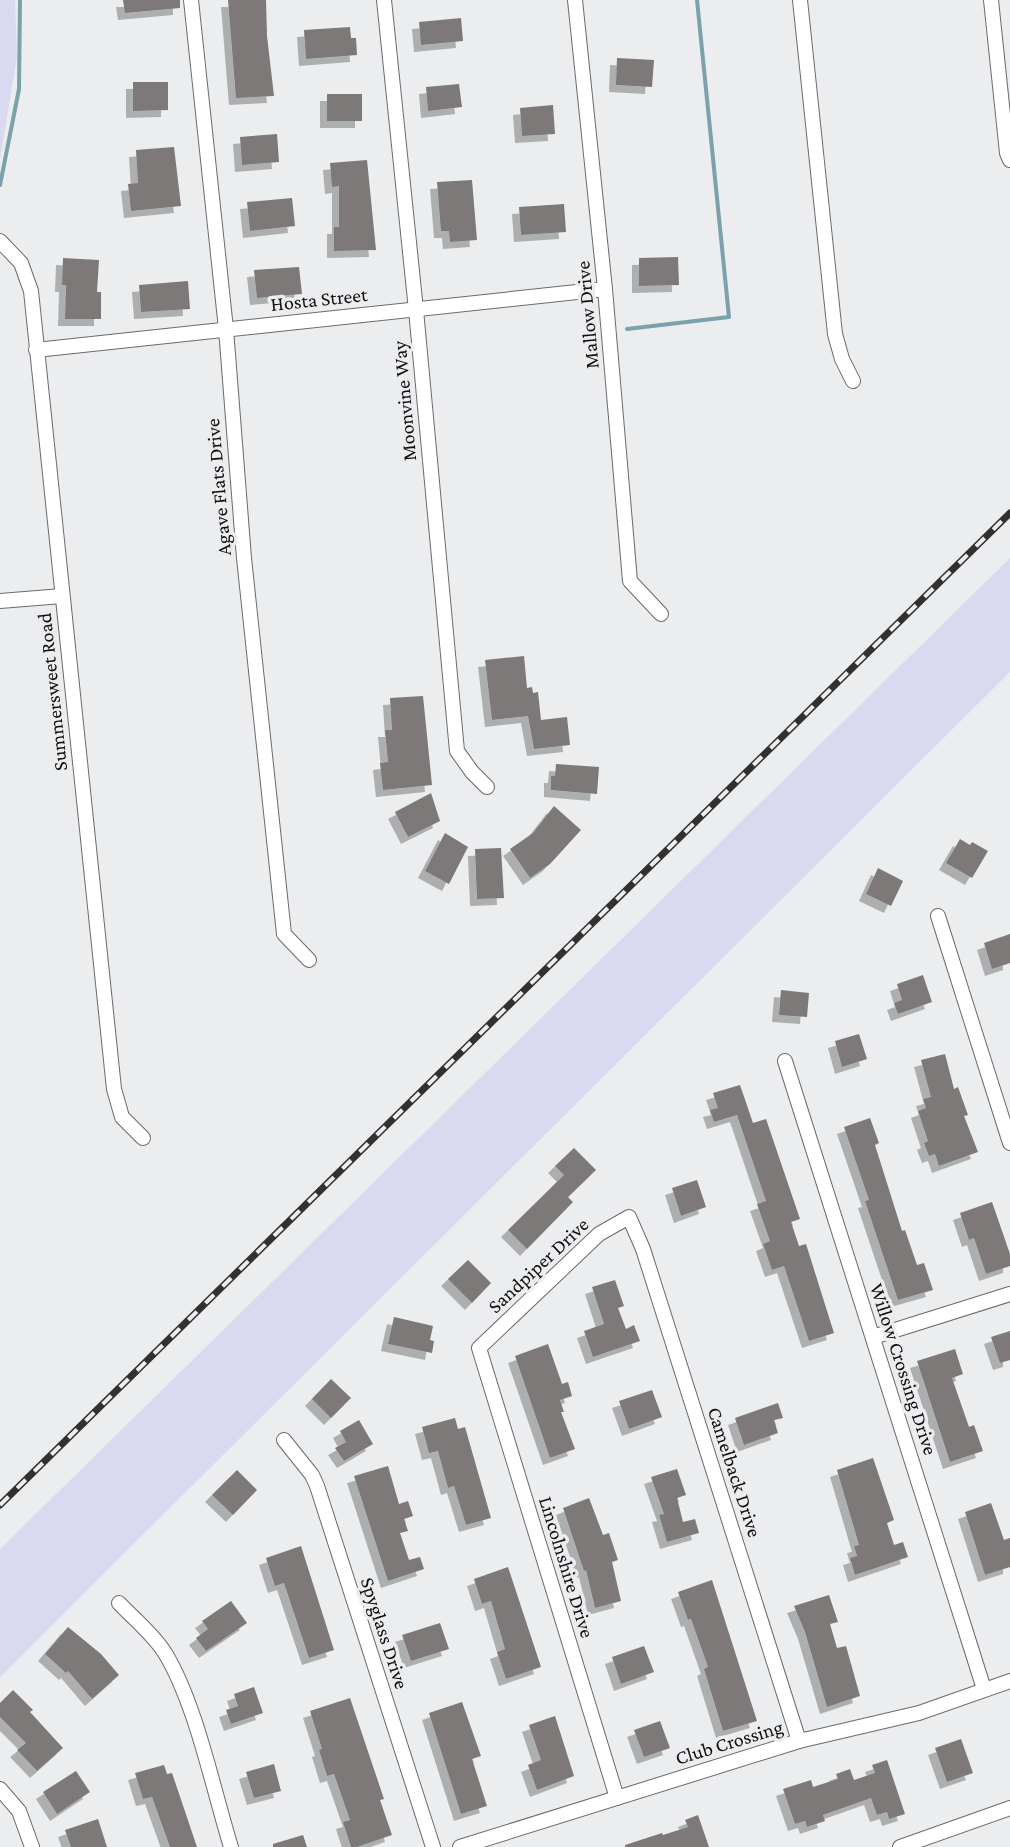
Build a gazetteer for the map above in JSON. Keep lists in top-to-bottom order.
{
  "streets": {
    "street": [
      "Hosta Street",
      "Mallow Drive",
      "Moonvine Way",
      "Agave Flats Drive",
      "Summersweet Road",
      "Sandpiper Drive",
      "Willow Crossing Drive",
      "Camelback Drive",
      "Lincolnshire Drive",
      "Spyglass Drive",
      "Club Crossing"
    ]
  },
  "crossings": [
    ["Hosta Street", "Mallow Drive"],
    ["Hosta Street", "Moonvine Way"],
    ["Hosta Street", "Agave Flats Drive"],
    ["Hosta Street", "Summersweet Road"],
    ["Sandpiper Drive", "Camelback Drive"],
    ["Sandpiper Drive", "Lincolnshire Drive"],
    ["Willow Crossing Drive", "Club Crossing"],
    ["Camelback Drive", "Club Crossing"],
    ["Lincolnshire Drive", "Club Crossing"]
  ]
}
